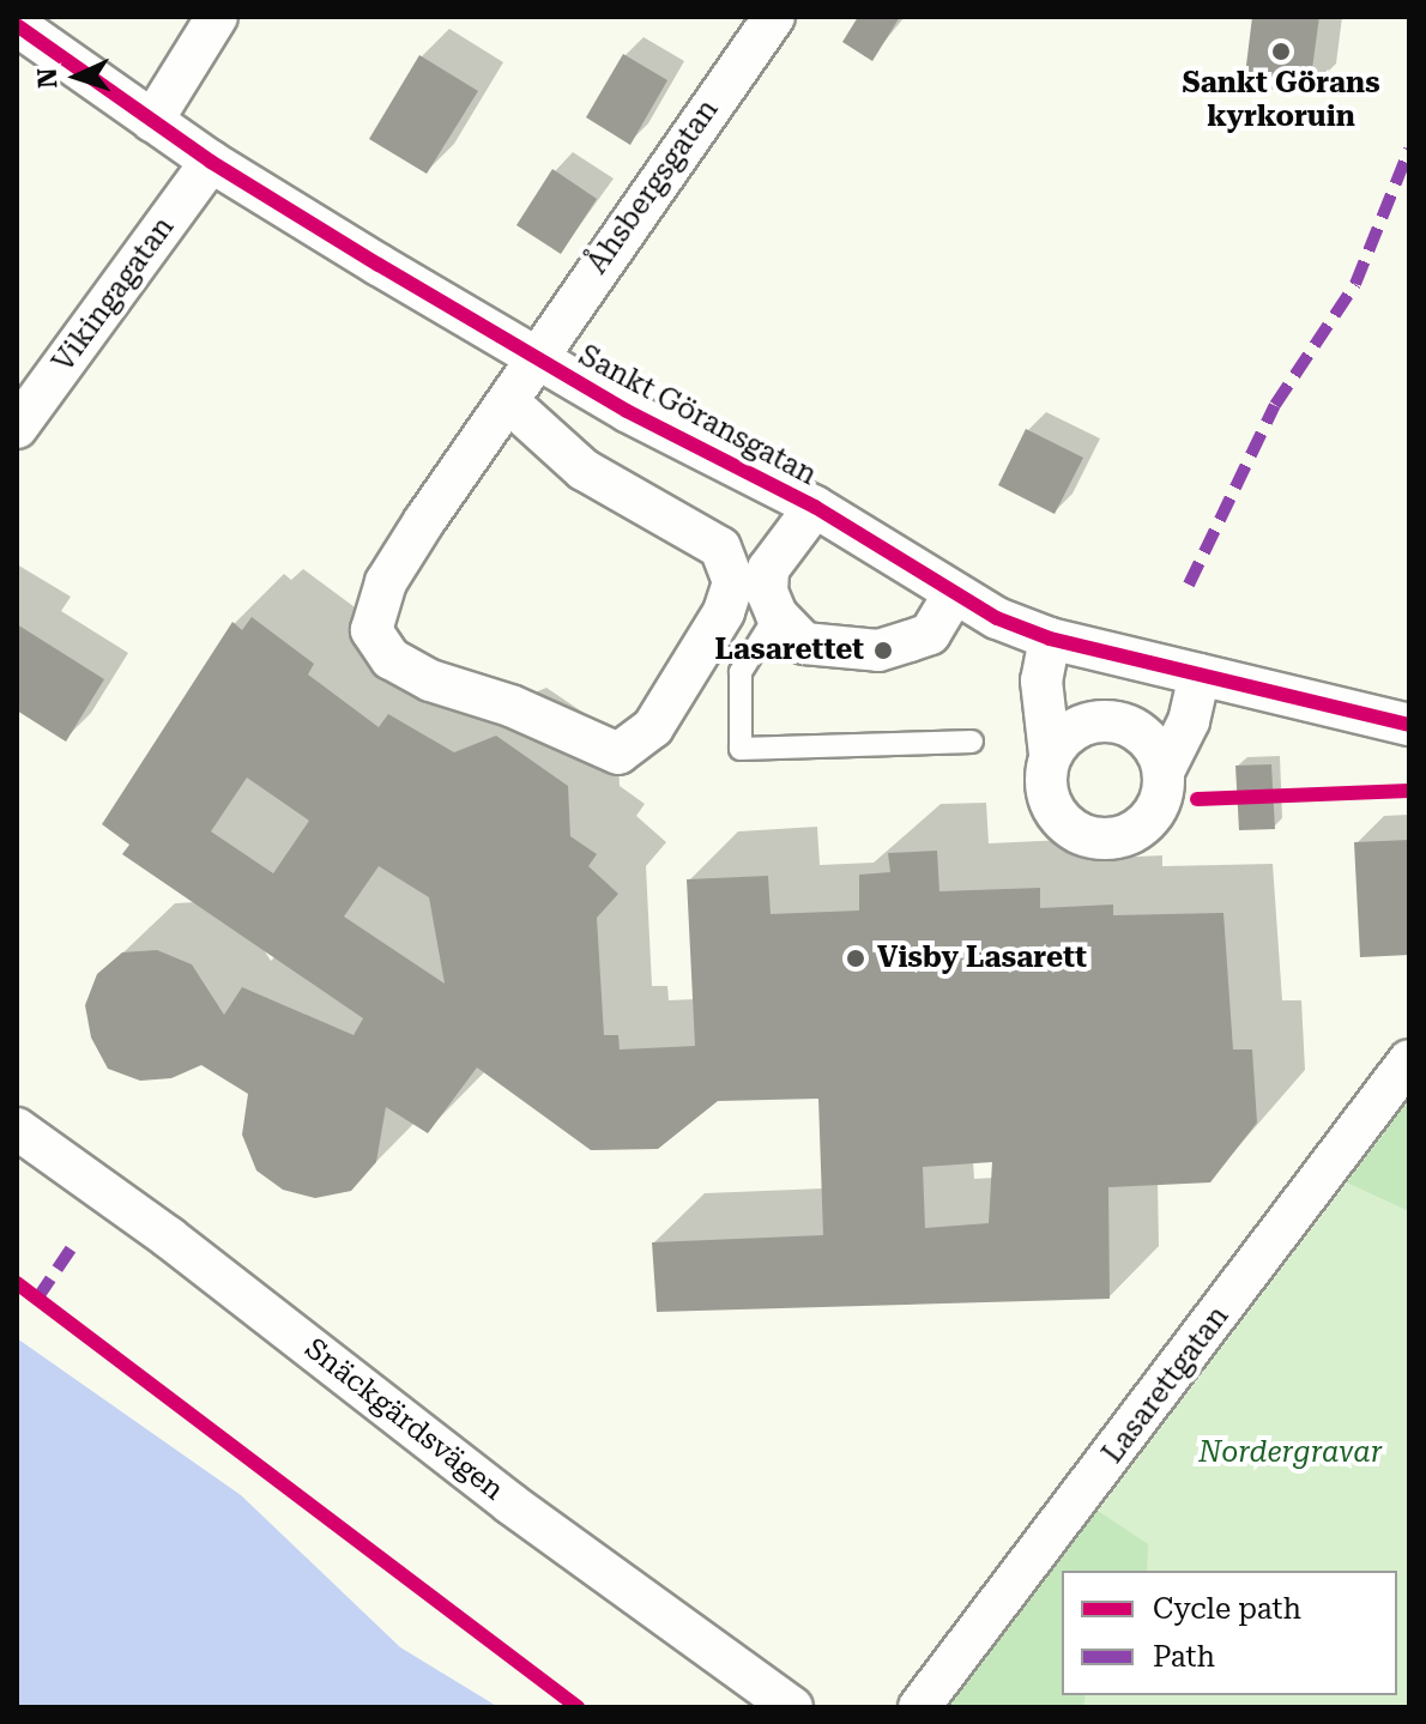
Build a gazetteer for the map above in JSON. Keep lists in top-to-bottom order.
{
  "streets": {
    "street": [
      "Åhsbergsgatan",
      "Vikingagatan",
      "Sankt Göransgatan",
      "Lasarettgatan",
      "Snäckgärdsvägen"
    ]
  },
  "crossings": [
    ["Åhsbergsgatan", "Sankt Göransgatan"],
    ["Vikingagatan", "Sankt Göransgatan"]
  ],
  "parks": ["Nordergravar"],
  "places": ["Sankt Görans kyrkoruin", "Lasarettet", "Visby Lasarett"],
  "legend": ["Cycle path", "Path"],
  "north": "left"
}
